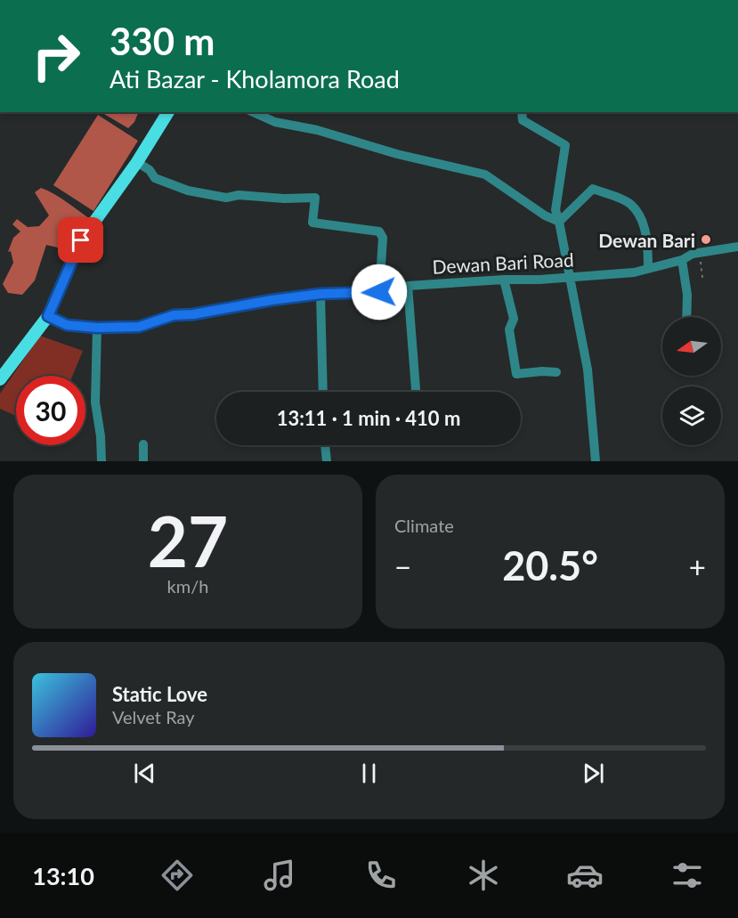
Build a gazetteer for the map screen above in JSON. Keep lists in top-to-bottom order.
{
  "streets": {
    "street": ["Dewan Bari Road"]
  },
  "places": ["Dewan Bari"],
  "north": "left",
  "page": {
    "turn": ["330 m", "Ati Bazar - Kholamora Road"],
    "limit": "30",
    "trip": "13:11 · 1 min · 410 m",
    "tile": [
      ["27", "km/h"],
      "Climate"
    ],
    "heat": ["−", "20.5°", "+"],
    "song": ["Static Love", "Velvet Ray"],
    "tabs": "13:10"
  }
}
